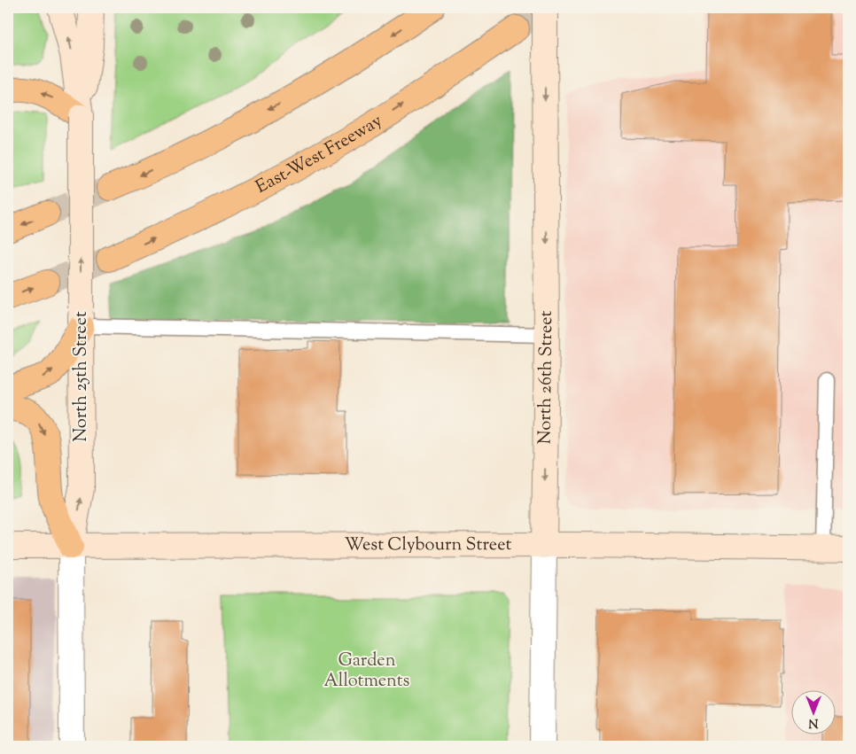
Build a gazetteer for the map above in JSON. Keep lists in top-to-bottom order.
{
  "streets": {
    "highway": ["East-West Freeway"],
    "street": ["North 25th Street", "North 26th Street", "West Clybourn Street"]
  },
  "crossings": [
    ["North 25th Street", "West Clybourn Street"],
    ["North 26th Street", "West Clybourn Street"]
  ],
  "one_way": ["North 25th Street", "North 26th Street"],
  "parks": ["Garden Allotments"],
  "north": "bottom"
}
